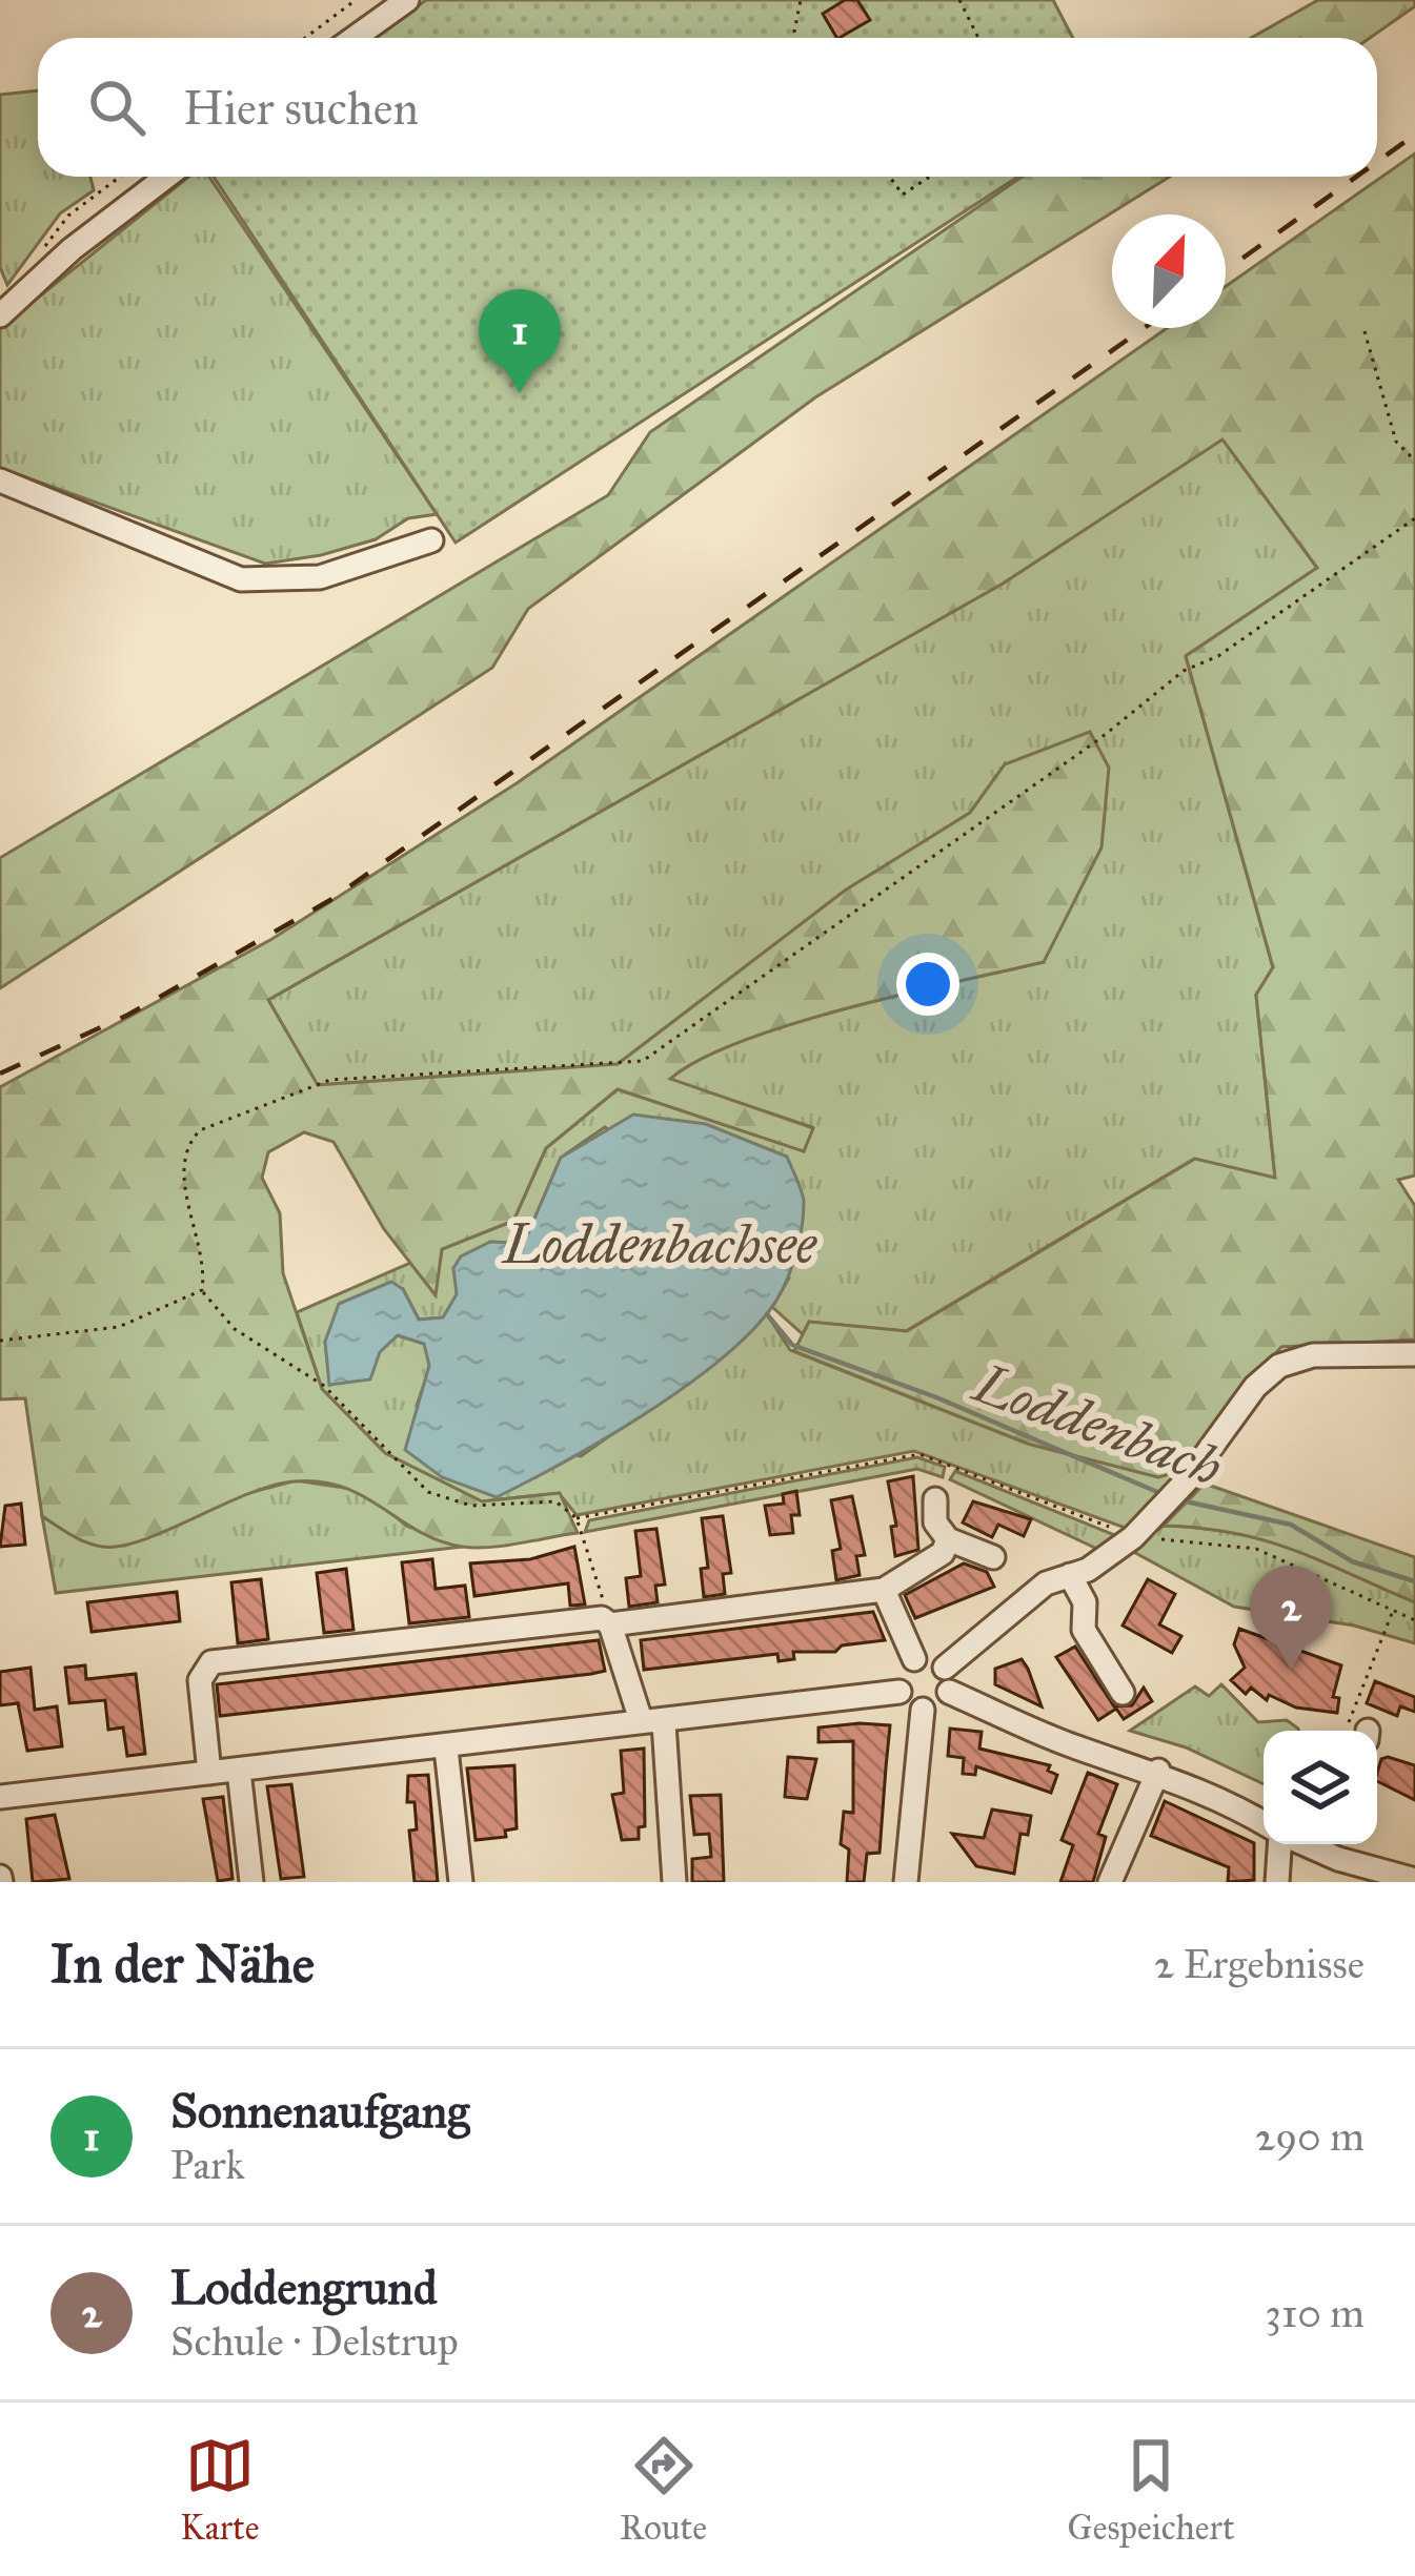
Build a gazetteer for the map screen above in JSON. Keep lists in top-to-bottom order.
{
  "water": ["Loddenbachsee", "Loddenbach"],
  "north": "top right",
  "page": {
    "search": "Hier suchen",
    "pins": ["1", "2"],
    "heading": ["In der Nähe", "2 Ergebnisse"],
    "list": [
      {
        "mark": "1",
        "name": "Sonnenaufgang",
        "note": "Park",
        "value": "290 m"
      },
      {
        "mark": "2",
        "name": "Loddengrund",
        "note": "Schule · Delstrup",
        "value": "310 m"
      }
    ],
    "nav": ["Karte", "Route", "Gespeichert"]
  }
}
